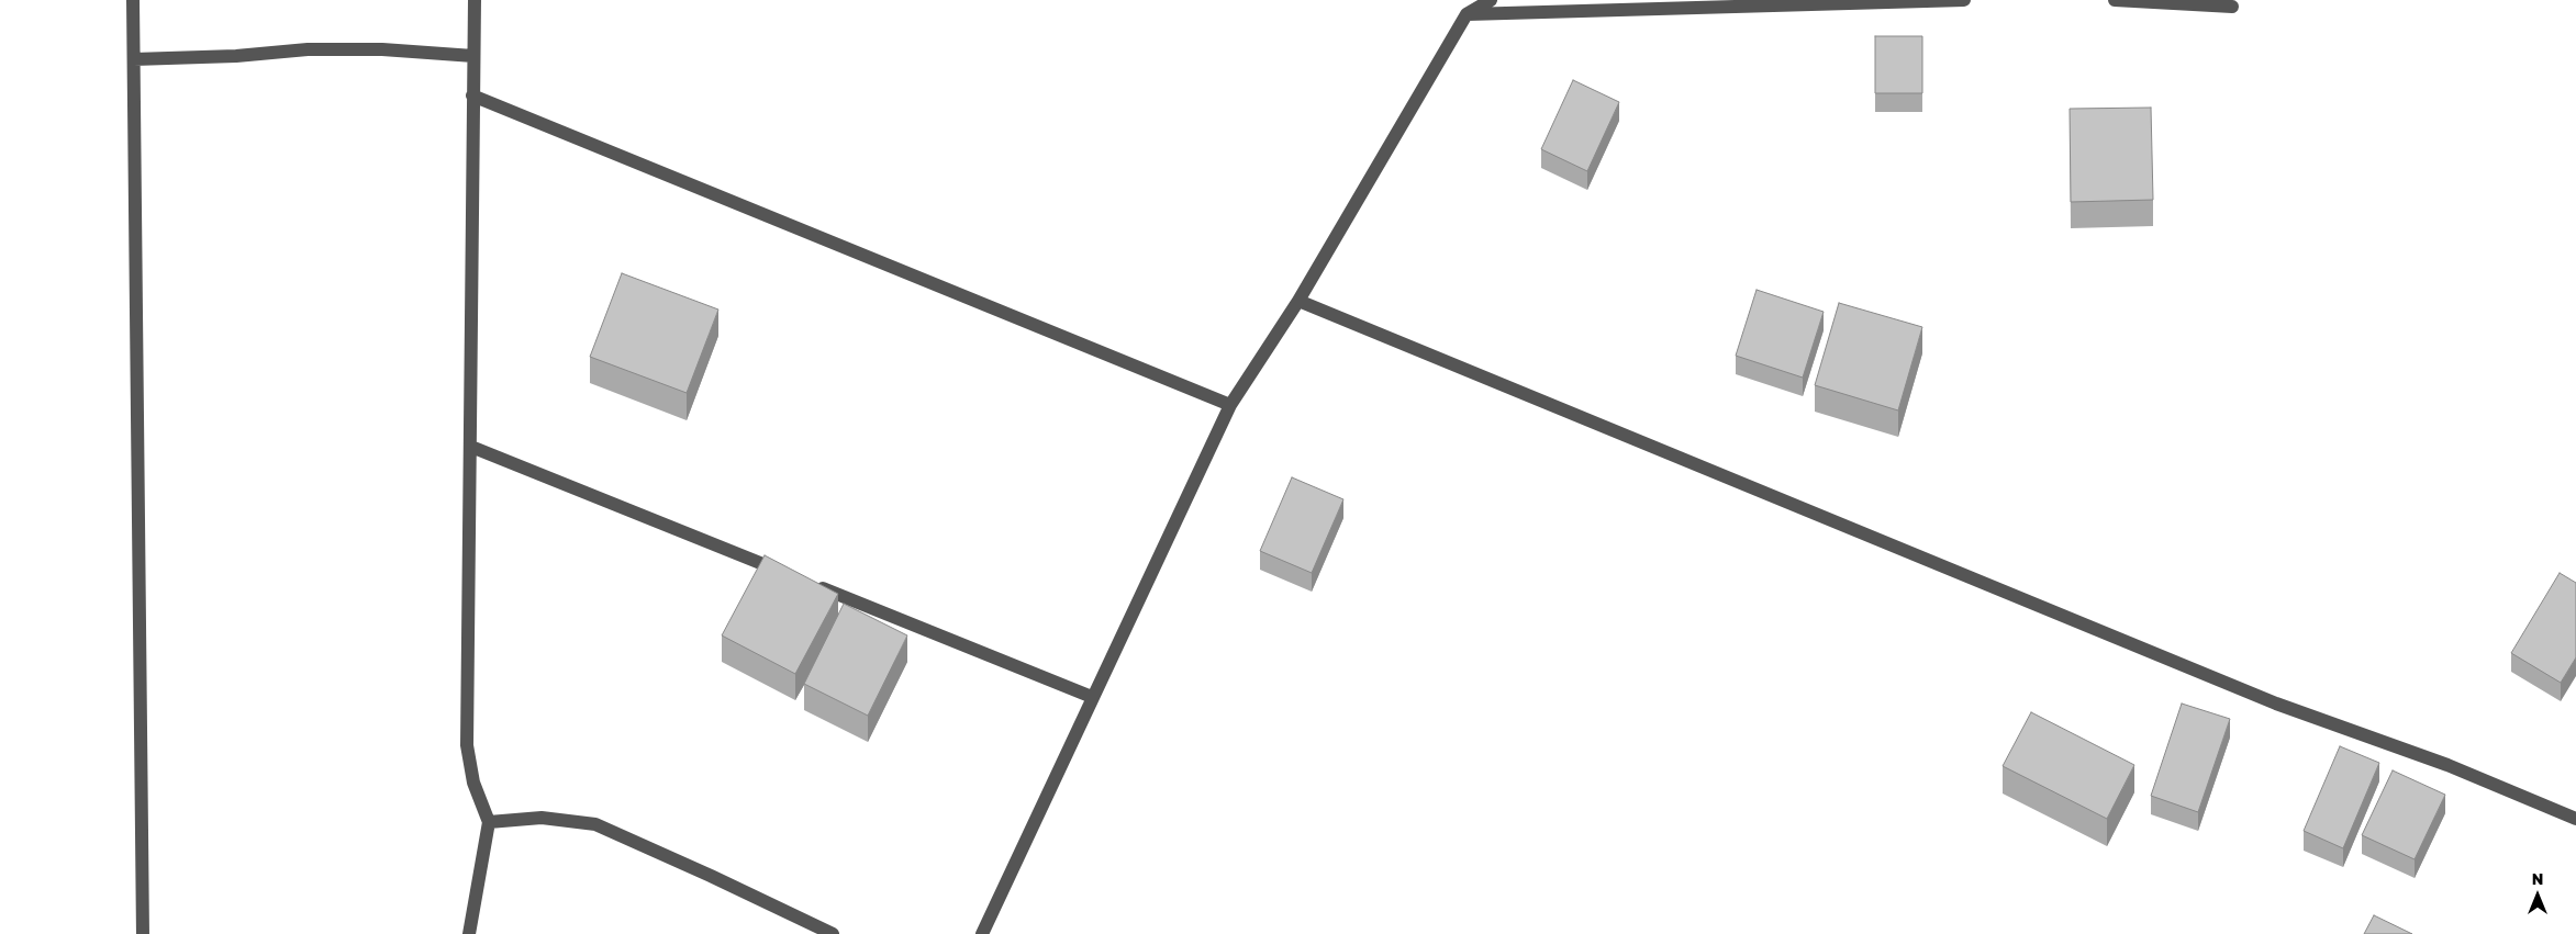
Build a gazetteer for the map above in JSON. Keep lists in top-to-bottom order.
{
  "north": "top"
}
